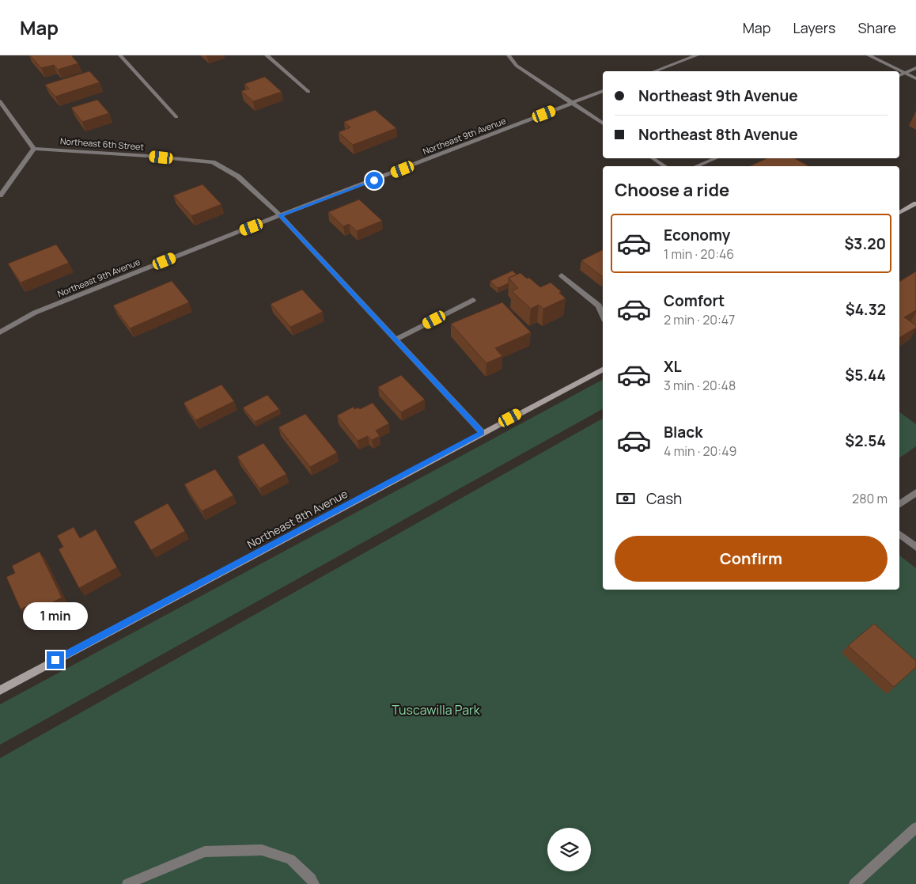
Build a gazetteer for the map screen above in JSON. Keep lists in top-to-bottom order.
{
  "streets": {
    "main road": ["Northeast 8th Avenue"],
    "street": ["Northeast 9th Avenue", "Northeast 6th Street"]
  },
  "crossings": [
    ["Northeast 9th Avenue", "Northeast 6th Street"],
    ["Northeast 6th Street", "Northeast 8th Avenue"]
  ],
  "parks": ["Tuscawilla Park"],
  "page": {
    "header": "Map",
    "nav": ["Map", "Layers", "Share"],
    "banner": ["Northeast 9th Avenue", "Northeast 8th Avenue"],
    "heading": "Choose a ride",
    "list": [
      {
        "name": "Economy",
        "note": "1 min · 20:46",
        "value": "$3.20"
      },
      {
        "name": "Comfort",
        "note": "2 min · 20:47",
        "value": "$4.32"
      },
      {
        "name": "XL",
        "note": "3 min · 20:48",
        "value": "$5.44"
      },
      {
        "name": "Black",
        "note": "4 min · 20:49",
        "value": "$2.54"
      }
    ],
    "pay": ["Cash", "280 m"],
    "buttons": "Confirm",
    "bubble": "1 min"
  }
}
